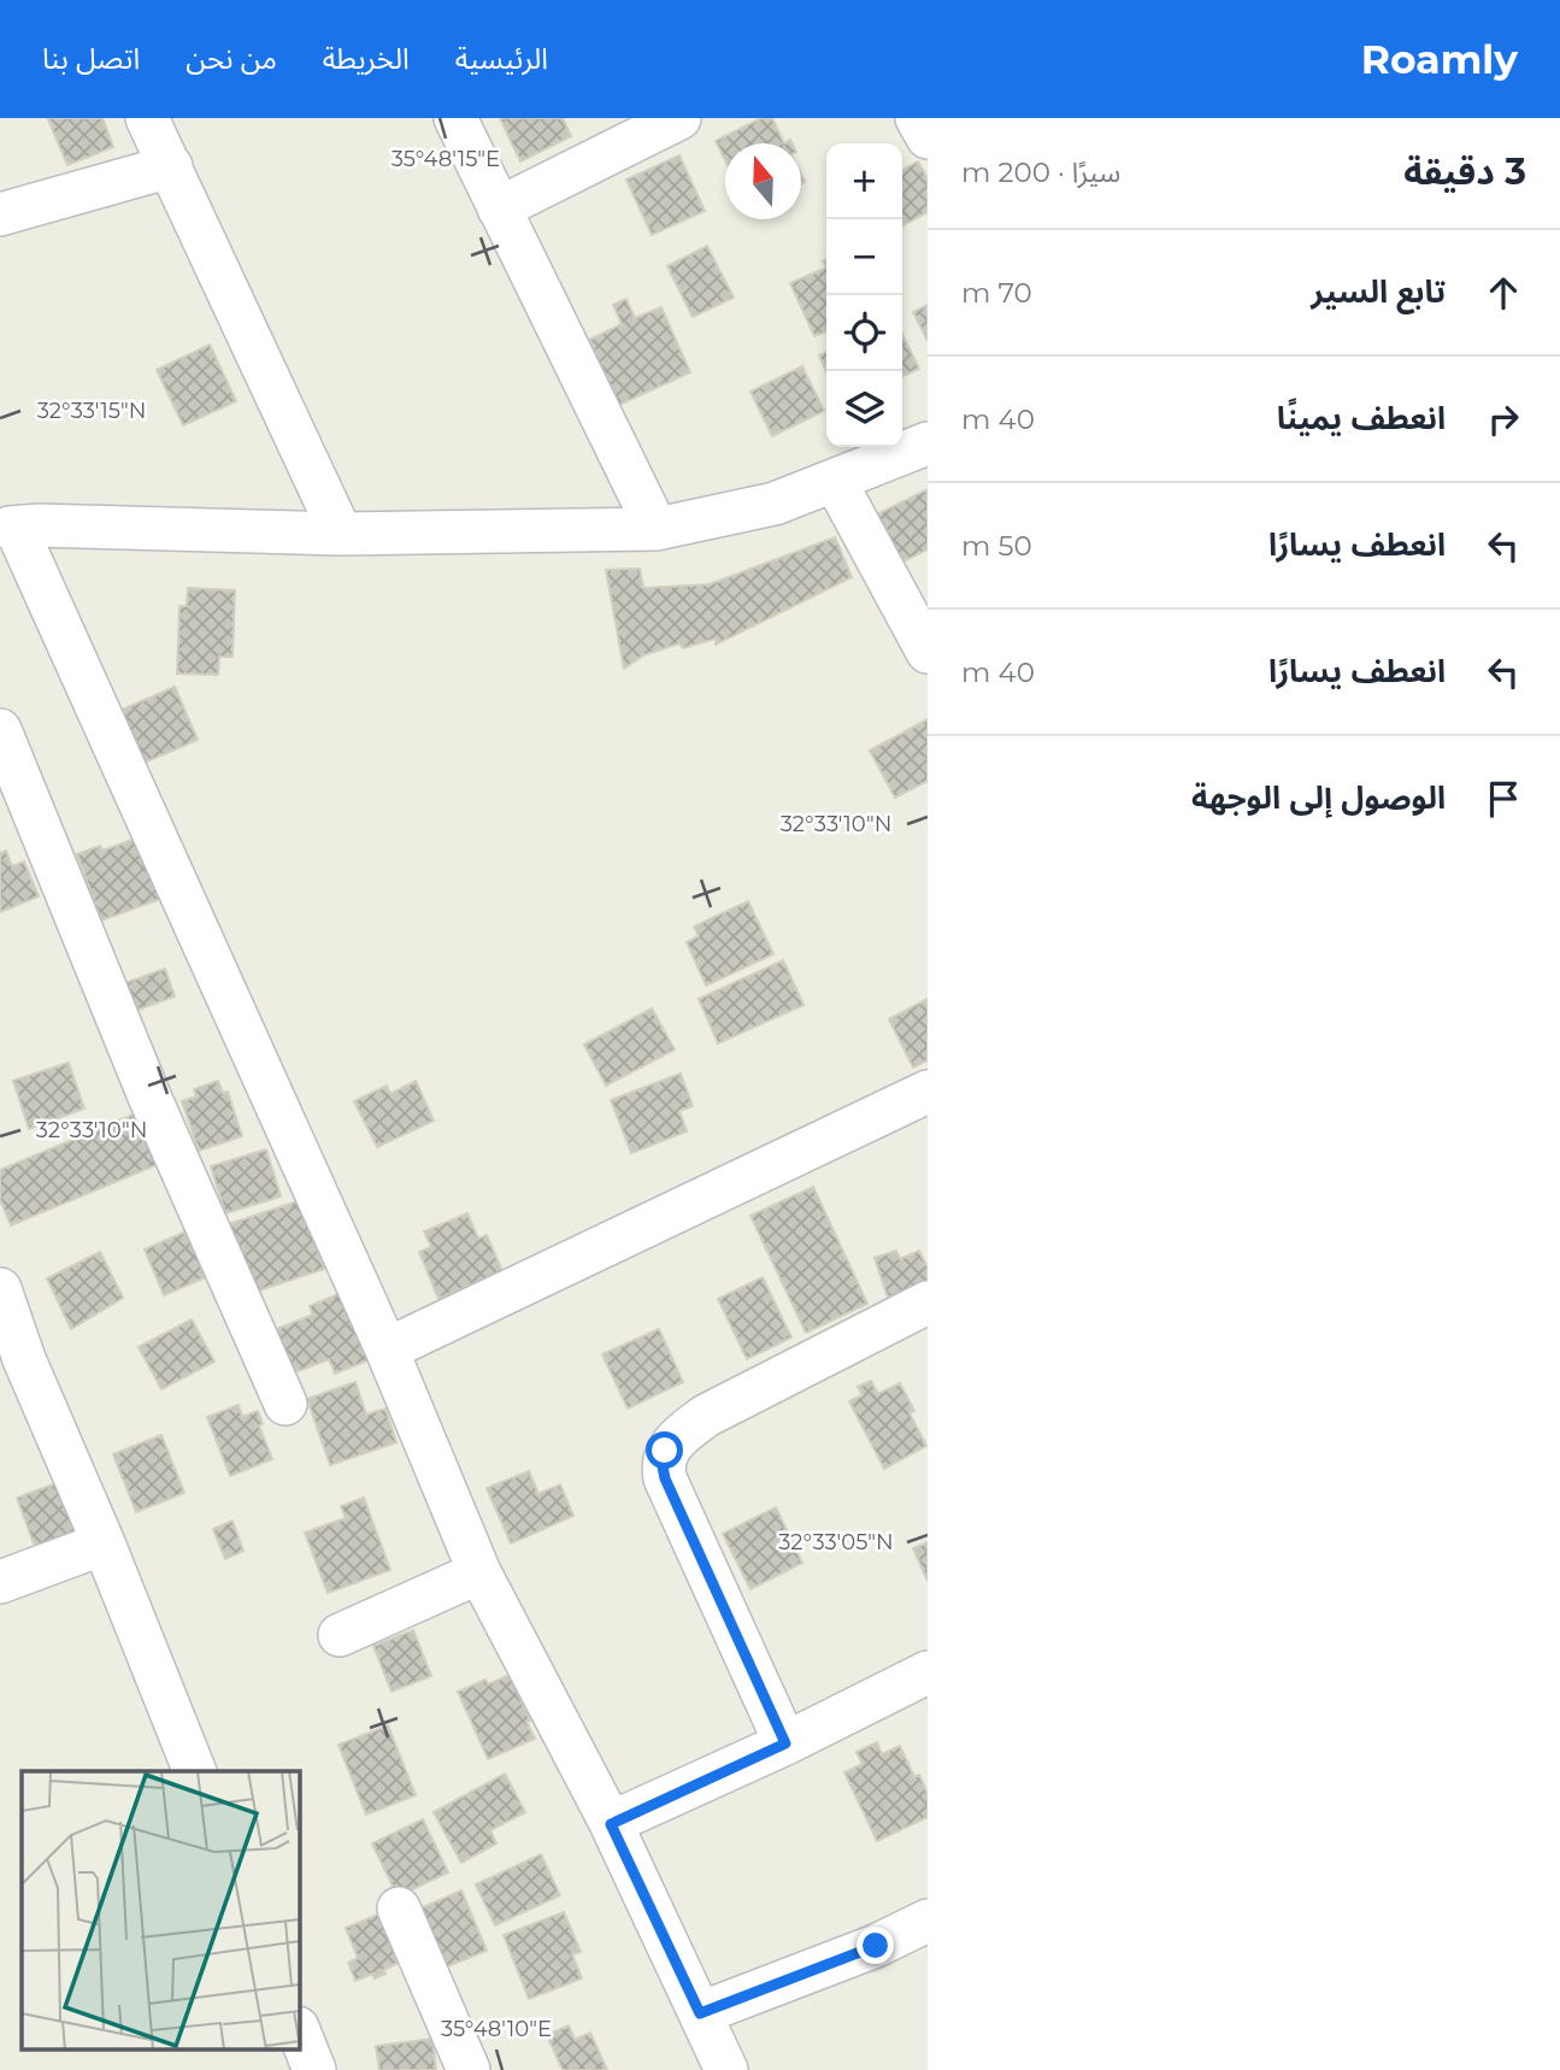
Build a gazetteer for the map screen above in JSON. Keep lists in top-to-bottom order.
{
  "north": "top",
  "page": {
    "header": "Roamly",
    "nav": [
      "الرئيسية",
      "الخريطة",
      "من نحن",
      "اتصل بنا"
    ],
    "heading": ["3 دقيقة", "سيرًا · 200 m"],
    "map_buttons": ["+", "−"],
    "list": [
      ["تابع السير", "70 m"],
      ["انعطف يمينًا", "40 m"],
      ["انعطف يسارًا", "50 m"],
      ["انعطف يسارًا", "40 m"],
      "الوصول إلى الوجهة"
    ]
  },
  "coordinates": [
    "35°48'15\"E",
    "32°33'15\"N",
    "32°33'10\"N",
    "32°33'05\"N",
    "35°48'10\"E"
  ]
}
